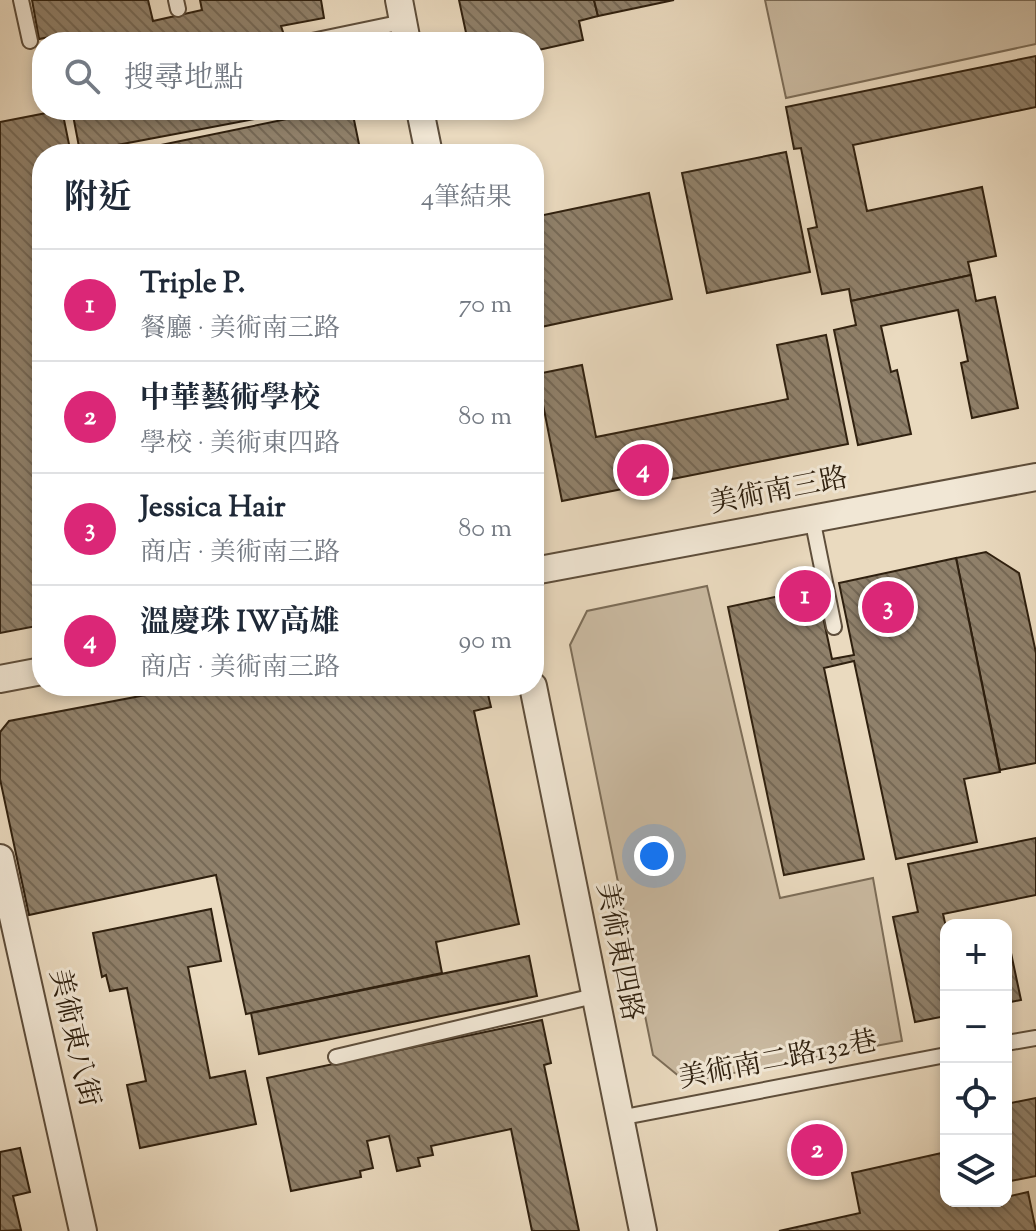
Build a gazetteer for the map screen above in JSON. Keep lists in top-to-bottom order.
{
  "streets": {
    "street": ["美術南三路", "美術東四路", "美術東八街"],
    "lane": ["美術南二路132巷"]
  },
  "crossings": [
    ["美術東四路", "美術南二路132巷"]
  ],
  "page": {
    "search": "搜尋地點",
    "heading": ["附近", "4筆結果"],
    "list": [
      {
        "mark": "1",
        "name": "Triple P.",
        "note": "餐廳 · 美術南三路",
        "value": "70 m"
      },
      {
        "mark": "2",
        "name": "中華藝術學校",
        "note": "學校 · 美術東四路",
        "value": "80 m"
      },
      {
        "mark": "3",
        "name": "Jessica Hair",
        "note": "商店 · 美術南三路",
        "value": "80 m"
      },
      {
        "mark": "4",
        "name": "溫慶珠 IW高雄",
        "note": "商店 · 美術南三路",
        "value": "90 m"
      }
    ],
    "pins": [
      "4",
      "1",
      "3",
      "2"
    ],
    "map_buttons": ["+", "−"]
  }
}
